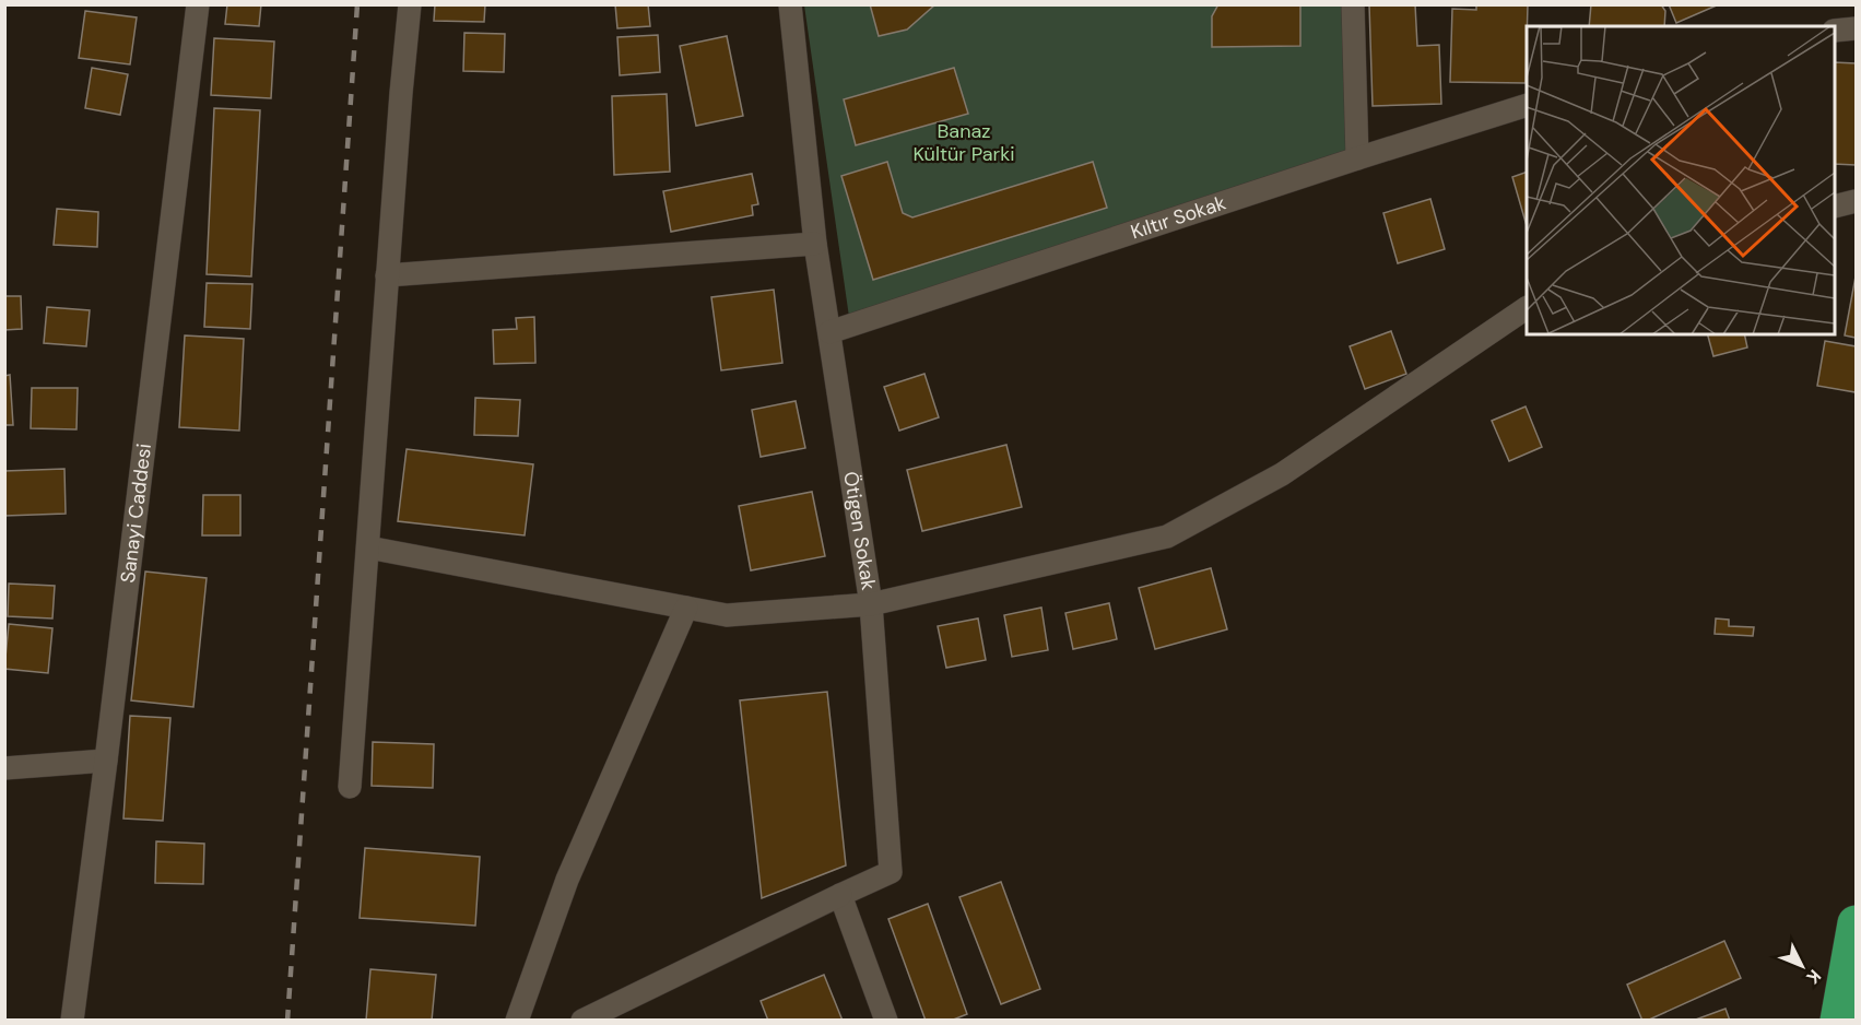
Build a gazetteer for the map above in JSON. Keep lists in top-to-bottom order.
{
  "streets": {
    "street": ["Kıltır Sokak", "Sanayi Caddesi", "Ötigen Sokak"]
  },
  "crossings": [
    ["Kıltır Sokak", "Ötigen Sokak"]
  ],
  "parks": ["Banaz Kültür Parki"],
  "north": "bottom right"
}
